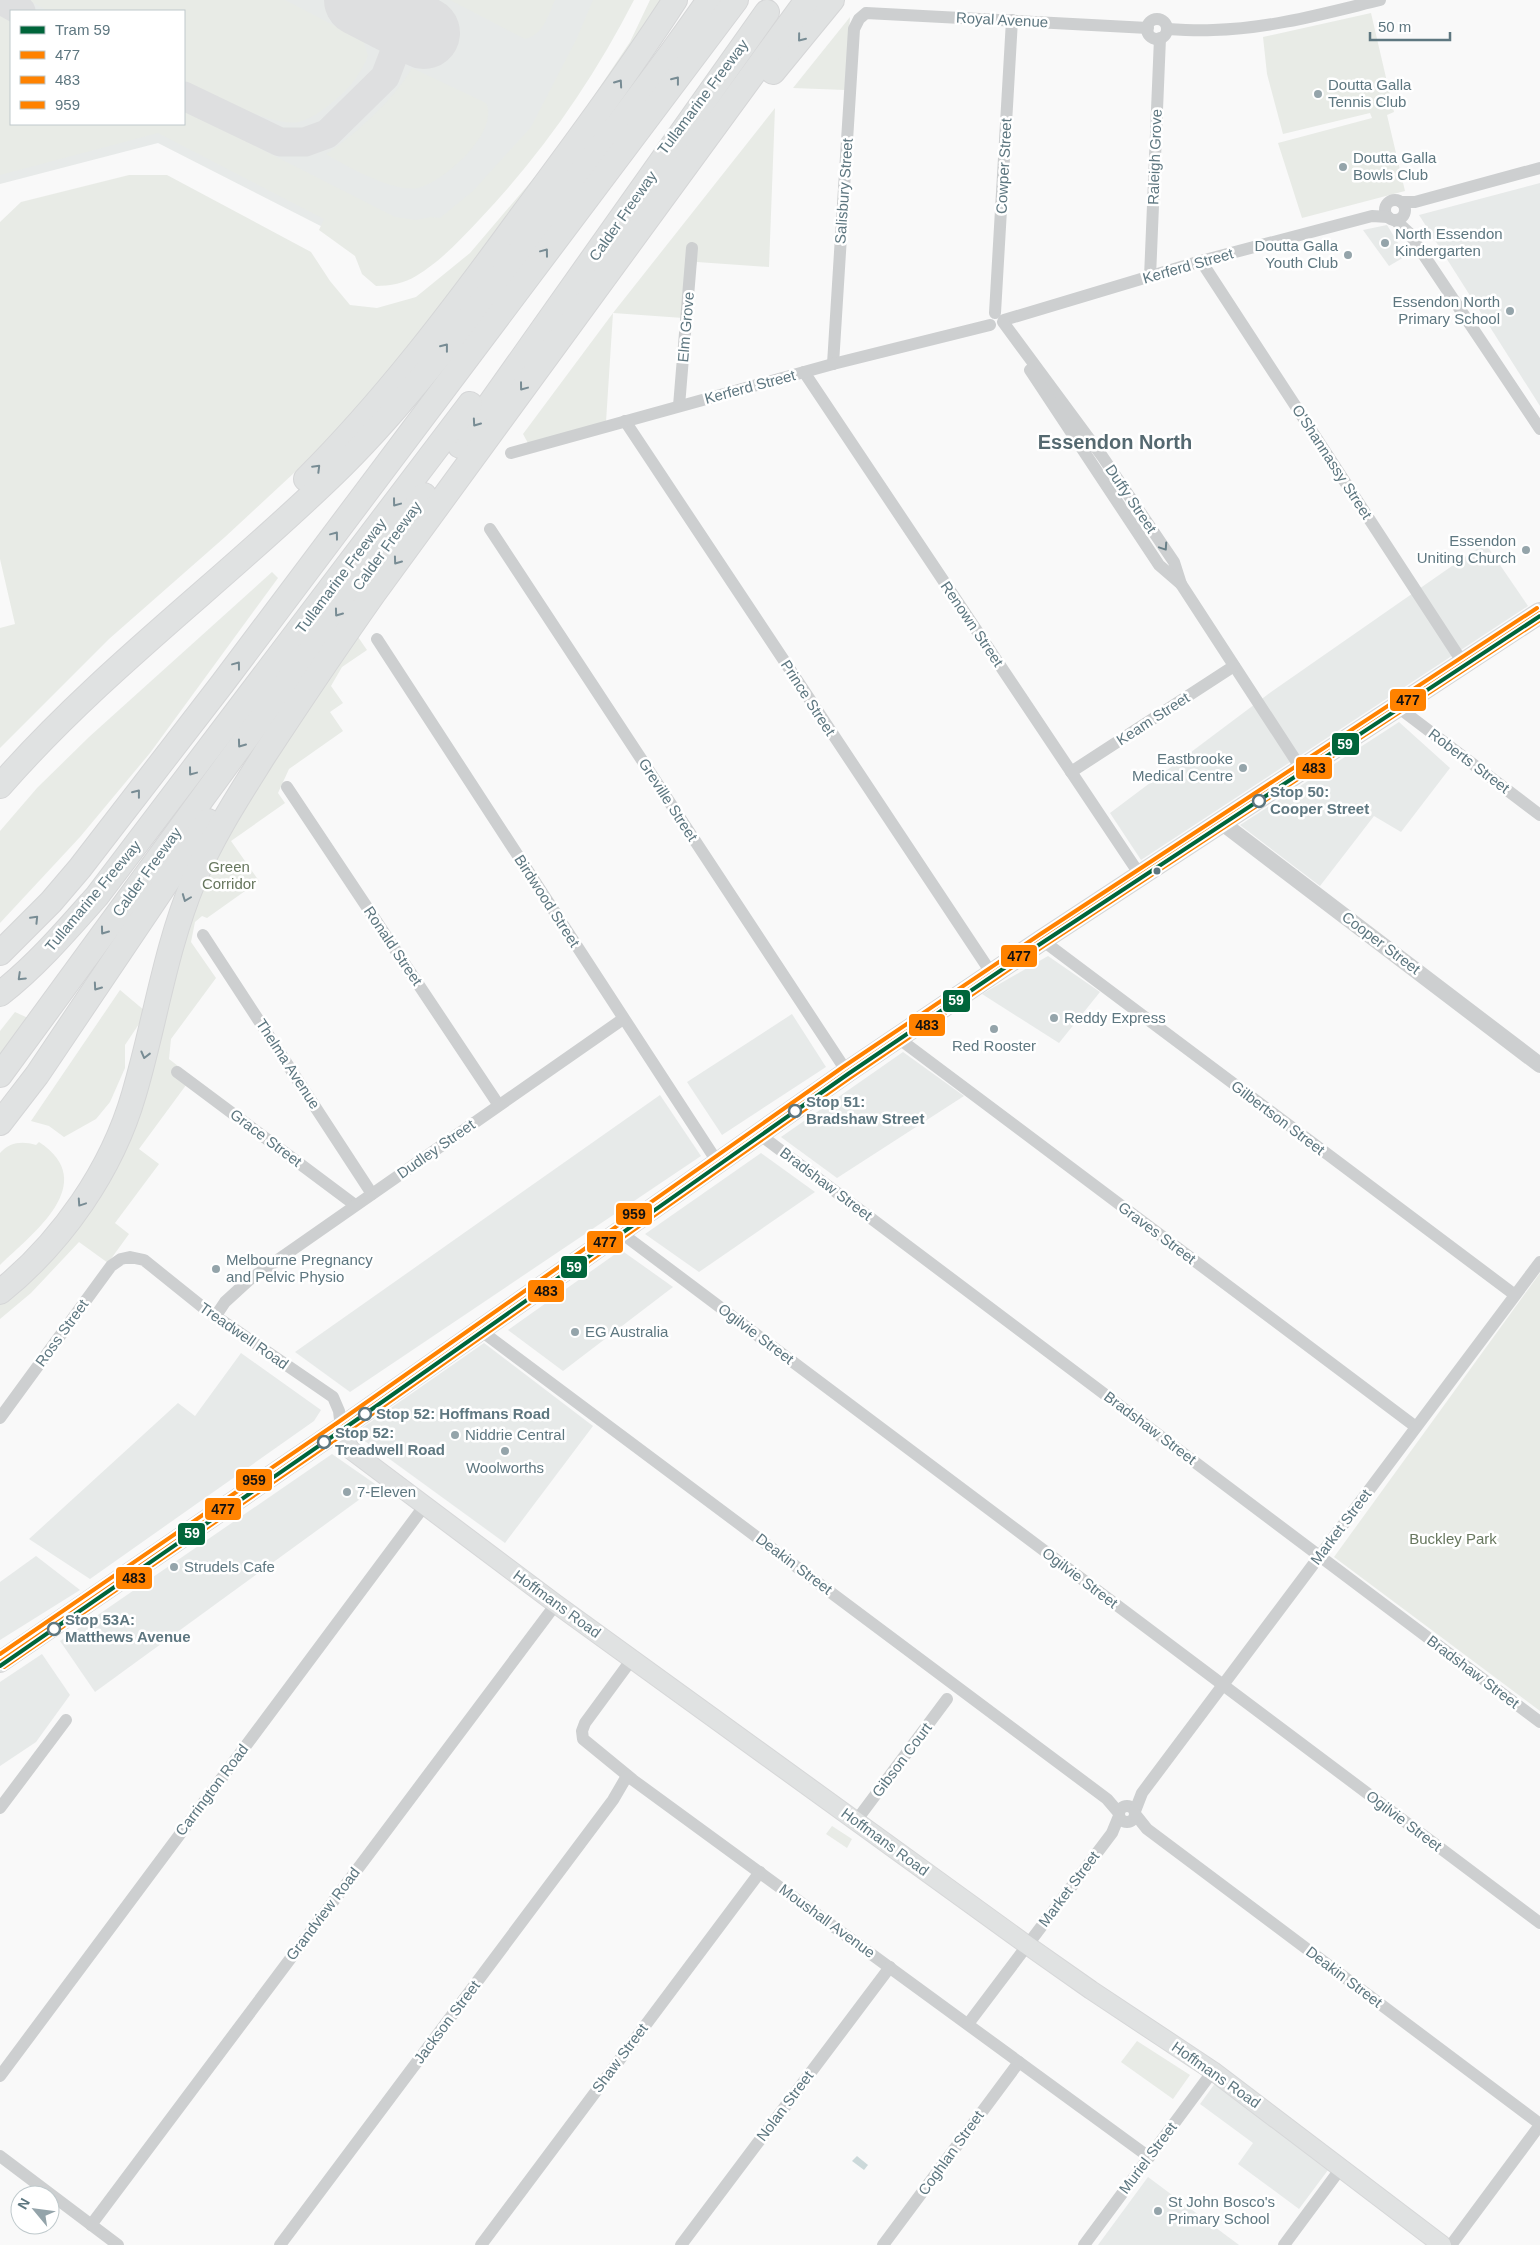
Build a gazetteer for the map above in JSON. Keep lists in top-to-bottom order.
{
  "streets": {
    "highway": ["Tullamarine Freeway", "Calder Freeway"],
    "main road": ["Hoffmans Road"],
    "street": [
      "Royal Avenue",
      "Raleigh Grove",
      "Cowper Street",
      "Salisbury Street",
      "Kerferd Street",
      "Elm Grove",
      "O'Shannassy Street",
      "Duffy Street",
      "Renown Street",
      "Prince Street",
      "Keam Street",
      "Roberts Street",
      "Greville Street",
      "Birdwood Street",
      "Cooper Street",
      "Ronald Street",
      "Thelma Avenue",
      "Gilbertson Street",
      "Grace Street",
      "Dudley Street",
      "Bradshaw Street",
      "Graves Street",
      "Ross Street",
      "Ogilvie Street",
      "Treadwell Road",
      "Market Street",
      "Deakin Street",
      "Gibson Court",
      "Carrington Road",
      "Grandview Road",
      "Moushall Avenue",
      "Jackson Street",
      "Shaw Street",
      "Nolan Street",
      "Coghlan Street",
      "Muriel Street"
    ]
  },
  "crossings": [
    ["Royal Avenue", "Raleigh Grove"],
    ["Royal Avenue", "Cowper Street"],
    ["Royal Avenue", "Salisbury Street"],
    ["Tullamarine Freeway", "Calder Freeway"],
    ["Raleigh Grove", "Kerferd Street"],
    ["Cowper Street", "Kerferd Street"],
    ["Cowper Street", "Duffy Street"],
    ["Salisbury Street", "Kerferd Street"],
    ["Kerferd Street", "Elm Grove"],
    ["Kerferd Street", "O'Shannassy Street"],
    ["Kerferd Street", "Duffy Street"],
    ["Kerferd Street", "Renown Street"],
    ["Kerferd Street", "Prince Street"],
    ["Duffy Street", "Keam Street"],
    ["Renown Street", "Keam Street"],
    ["Birdwood Street", "Dudley Street"],
    ["Ronald Street", "Dudley Street"],
    ["Thelma Avenue", "Dudley Street"],
    ["Gilbertson Street", "Market Street"],
    ["Grace Street", "Dudley Street"],
    ["Dudley Street", "Treadwell Road"],
    ["Bradshaw Street", "Market Street"],
    ["Graves Street", "Market Street"],
    ["Ross Street", "Treadwell Road"],
    ["Ogilvie Street", "Market Street"],
    ["Treadwell Road", "Hoffmans Road"],
    ["Market Street", "Deakin Street"],
    ["Market Street", "Hoffmans Road"],
    ["Market Street", "Moushall Avenue"],
    ["Hoffmans Road", "Gibson Court"],
    ["Hoffmans Road", "Carrington Road"],
    ["Hoffmans Road", "Grandview Road"],
    ["Hoffmans Road", "Moushall Avenue"],
    ["Hoffmans Road", "Muriel Street"],
    ["Moushall Avenue", "Jackson Street"],
    ["Moushall Avenue", "Shaw Street"],
    ["Moushall Avenue", "Nolan Street"],
    ["Moushall Avenue", "Coghlan Street"],
    ["Moushall Avenue", "Muriel Street"]
  ],
  "districts": ["Essendon North"],
  "parks": ["Green Corridor", "Buckley Park"],
  "places": [
    "Doutta Galla Tennis Club",
    "Doutta Galla Bowls Club",
    "North Essendon Kindergarten",
    "Doutta Galla Youth Club",
    "Essendon North Primary School",
    "Essendon Uniting Church",
    "Eastbrooke Medical Centre",
    "Stop 50: Cooper Street",
    "Reddy Express",
    "Red Rooster",
    "Stop 51: Bradshaw Street",
    "Melbourne Pregnancy and Pelvic Physio",
    "EG Australia",
    "Stop 52: Hoffmans Road",
    "Niddrie Central",
    "Stop 52: Treadwell Road",
    "Woolworths",
    "7-Eleven",
    "Strudels Cafe",
    "Stop 53A: Matthews Avenue",
    "St John Bosco's Primary School"
  ],
  "lines": [
    "transit line 959",
    "transit line 477",
    "tram line 59",
    "transit line 483"
  ],
  "legend": [
    "Tram 59",
    "477",
    "483",
    "959"
  ],
  "scale_bar": "50 m",
  "north": "top left"
}
